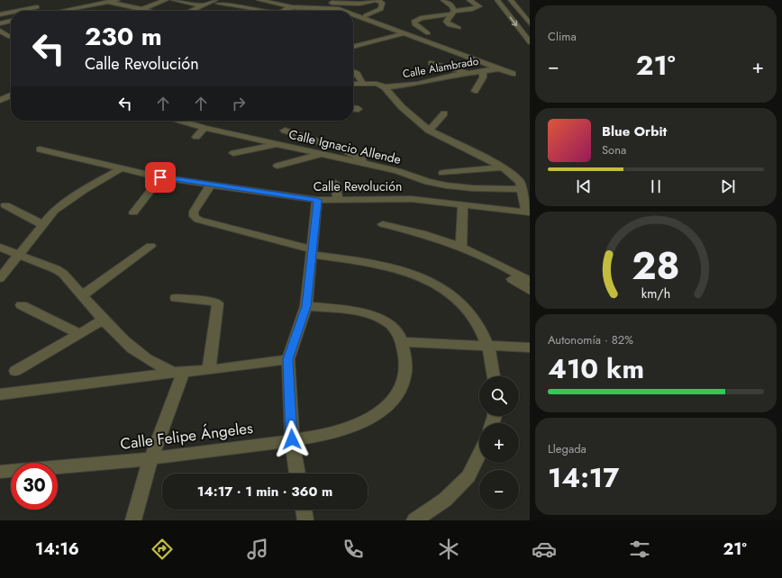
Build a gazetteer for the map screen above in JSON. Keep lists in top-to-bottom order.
{
  "streets": {
    "street": [
      "Calle Alambrado",
      "Calle Ignacio Allende",
      "Calle Revolución",
      "Calle Felipe Ángeles"
    ]
  },
  "page": {
    "tile": [
      "Clima",
      ["Autonomía · 82%", "410 km"],
      ["Llegada", "14:17"]
    ],
    "turn": ["230 m", "Calle Revolución"],
    "heat": ["−", "21°", "+"],
    "song": ["Blue Orbit", "Sona"],
    "map_buttons": ["+", "−"],
    "limit": "30",
    "trip": "14:17 · 1 min · 360 m",
    "tabs": ["14:16", "21°"],
    "gauge": ["28", "km/h"]
  }
}
